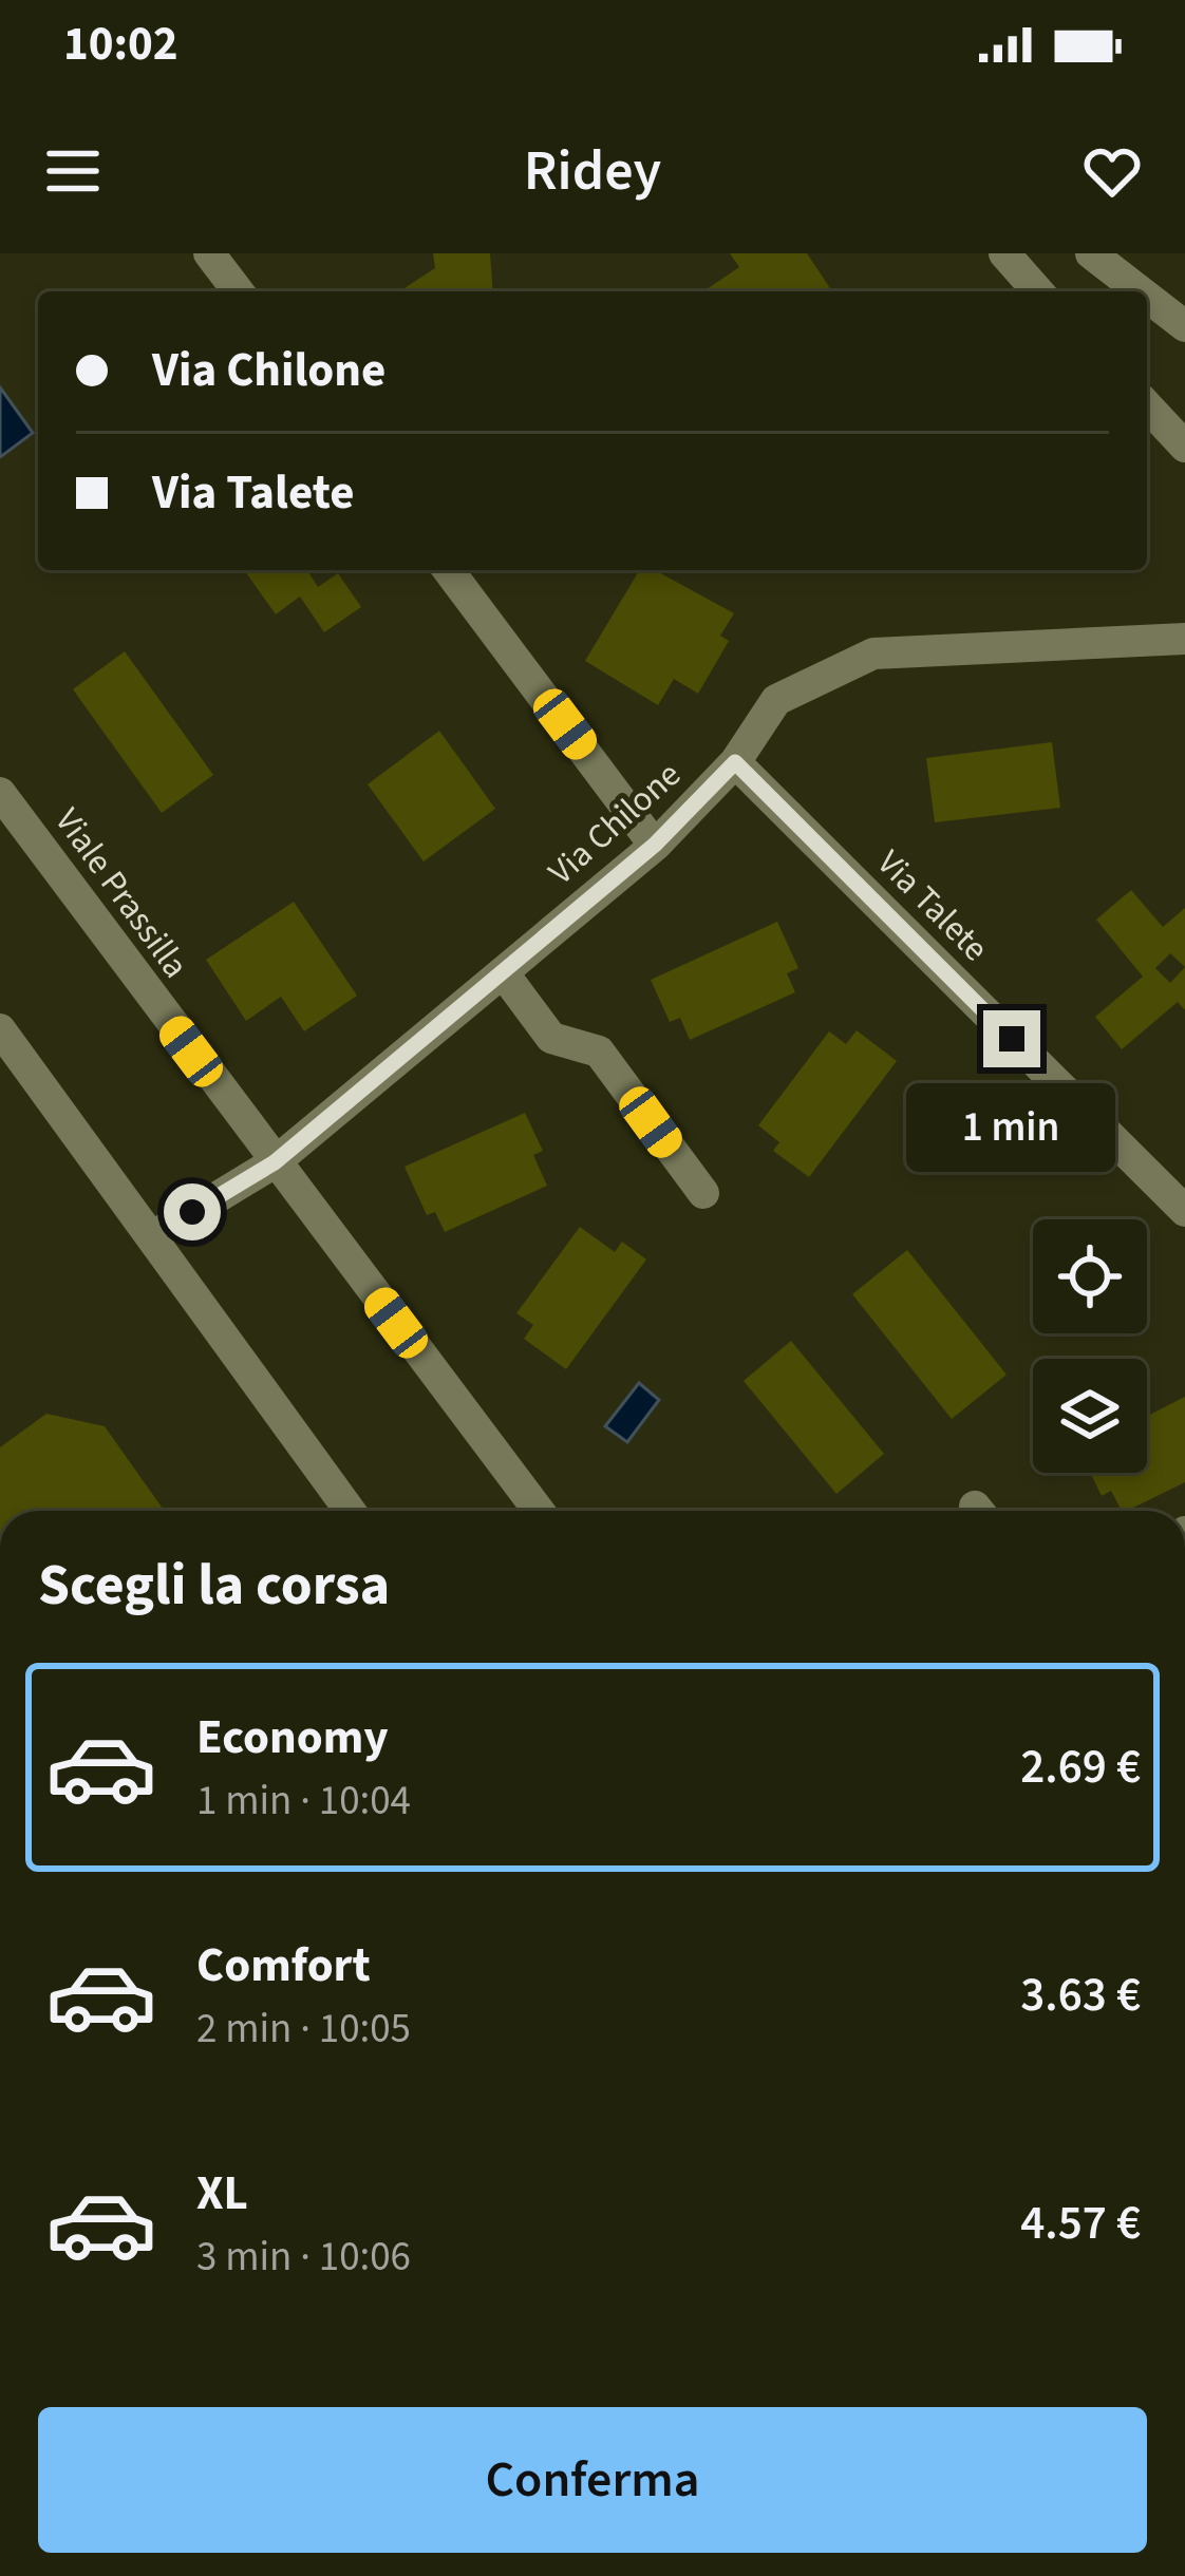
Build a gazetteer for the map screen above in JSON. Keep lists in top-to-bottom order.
{
  "streets": {
    "street": ["Via Chilone", "Viale Prassilla", "Via Talete"]
  },
  "crossings": [
    ["Via Chilone", "Viale Prassilla"],
    ["Via Chilone", "Via Talete"]
  ],
  "page": {
    "status": "10:02",
    "header": "Ridey",
    "banner": ["Via Chilone", "Via Talete"],
    "bubble": "1 min",
    "heading": "Scegli la corsa",
    "list": [
      {
        "name": "Economy",
        "note": "1 min · 10:04",
        "value": "2.69 €"
      },
      {
        "name": "Comfort",
        "note": "2 min · 10:05",
        "value": "3.63 €"
      },
      {
        "name": "XL",
        "note": "3 min · 10:06",
        "value": "4.57 €"
      }
    ],
    "buttons": "Conferma"
  }
}
